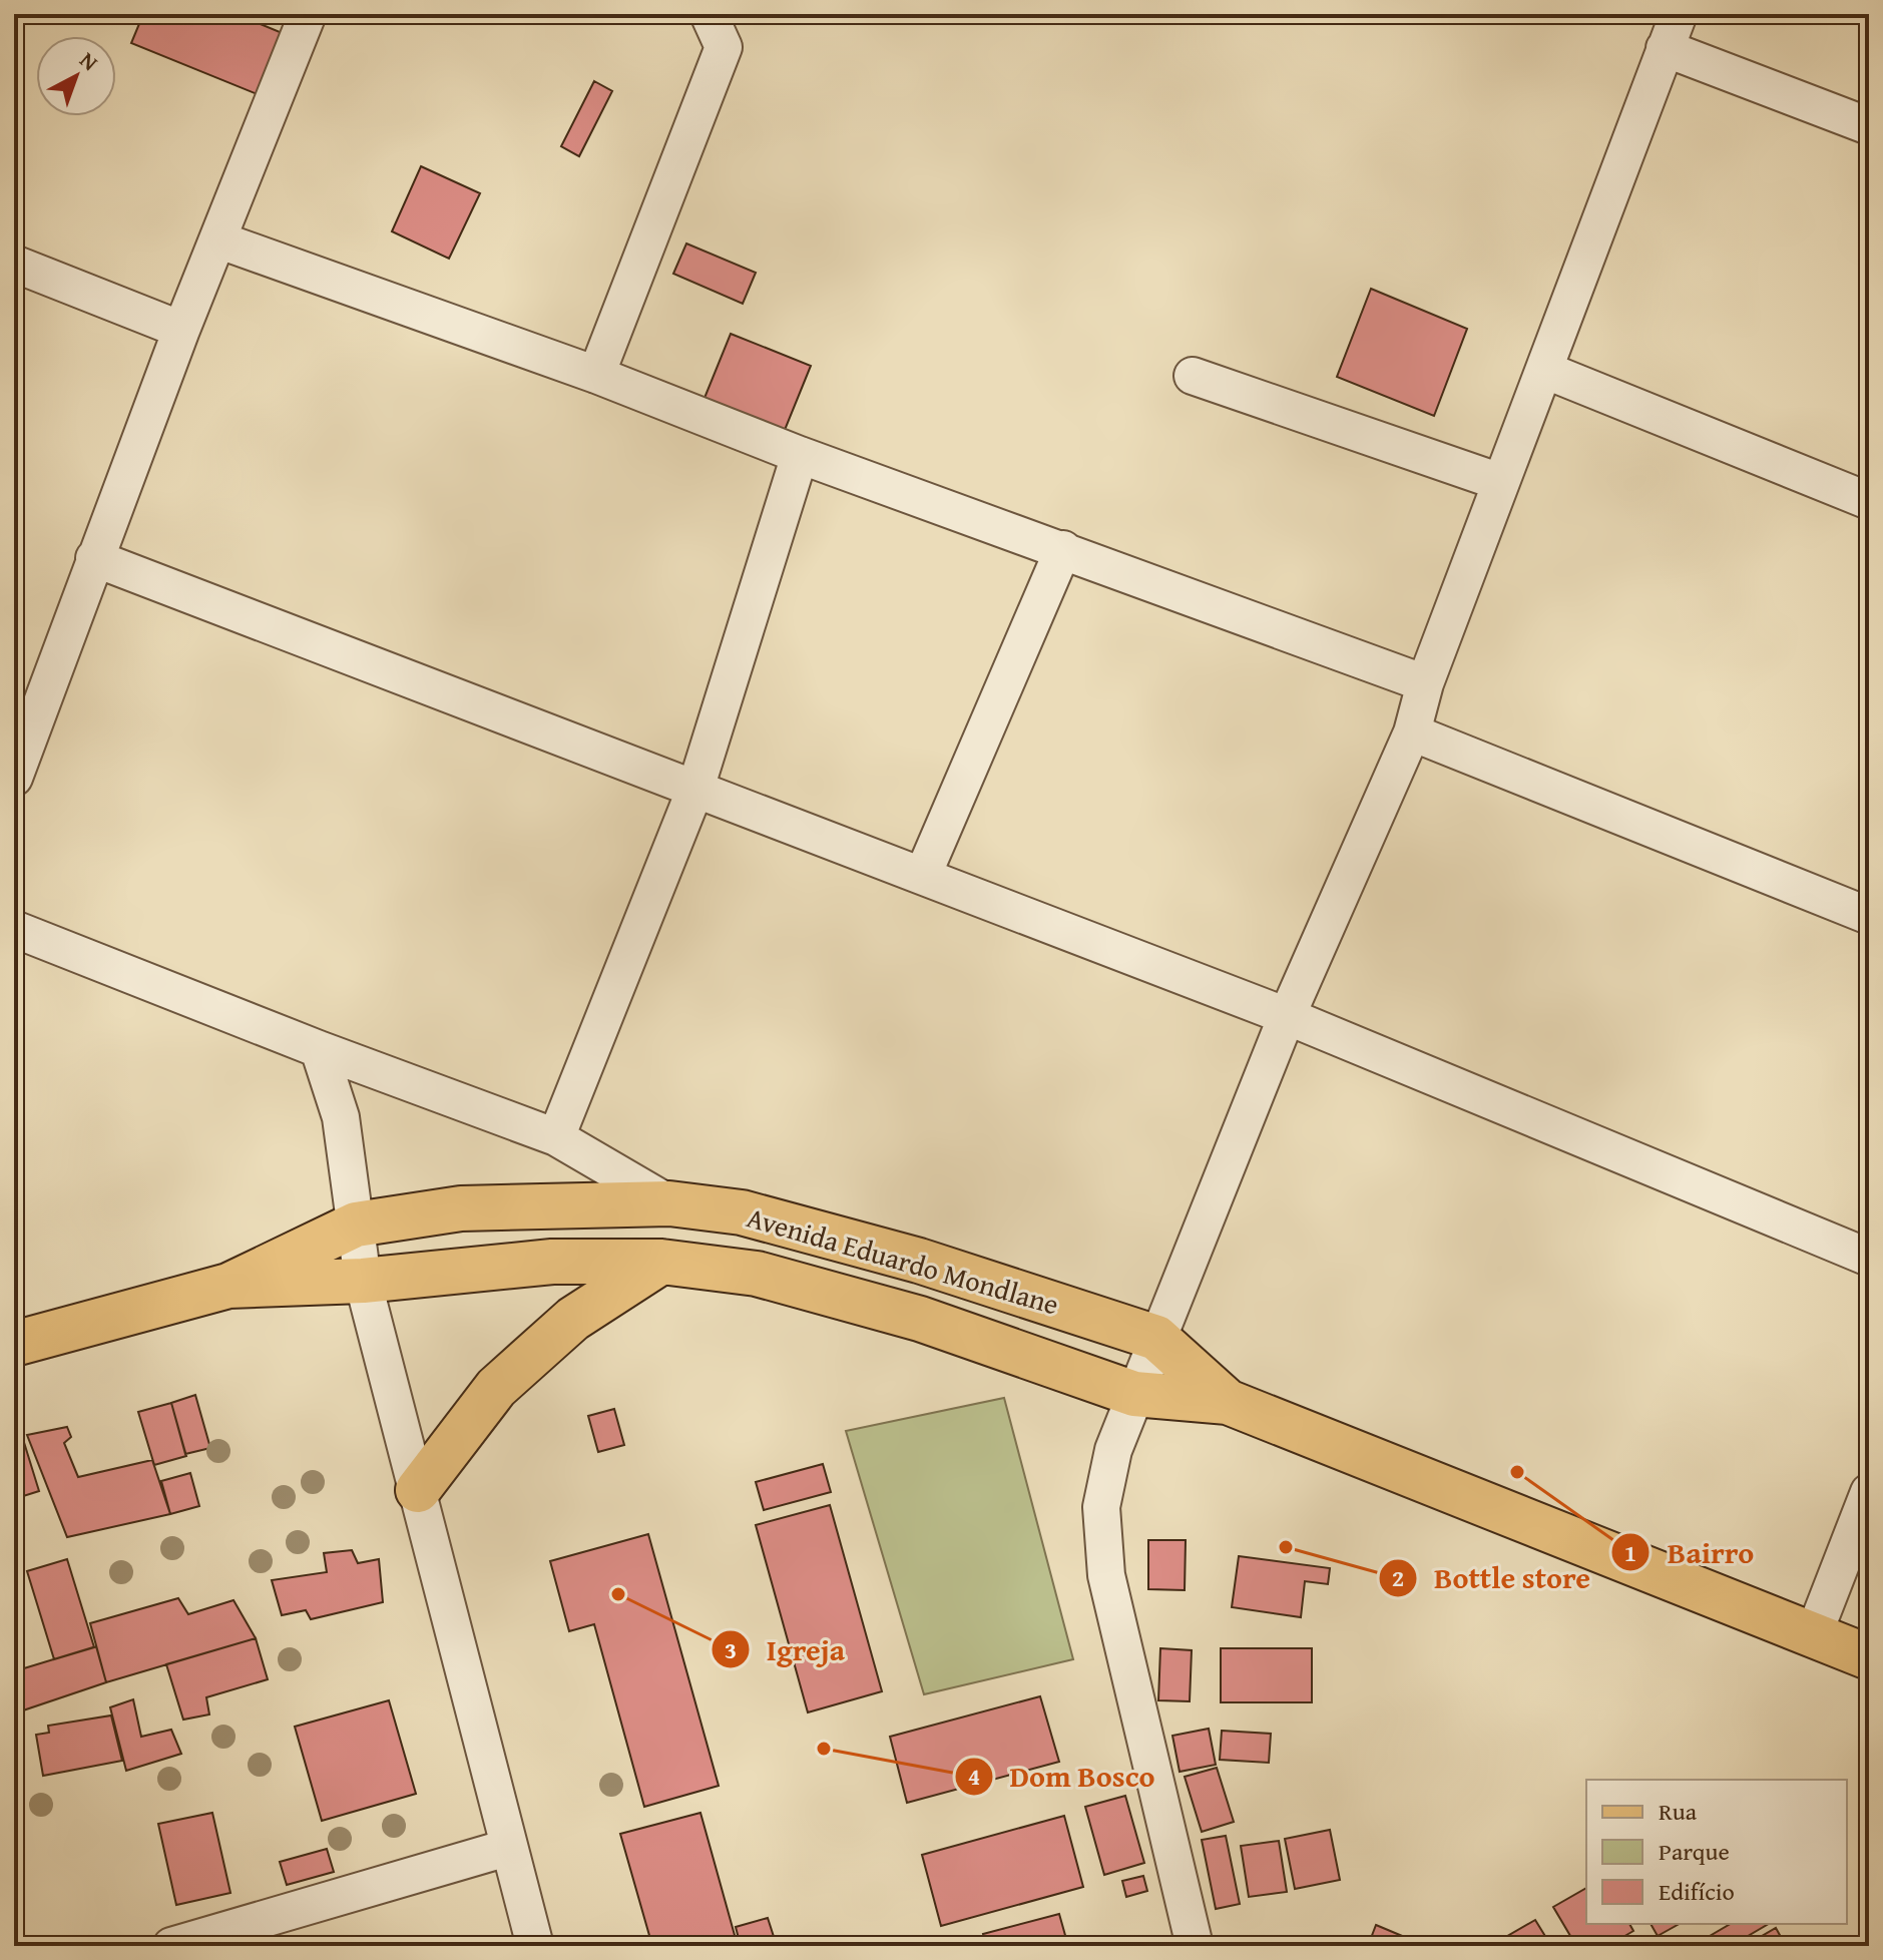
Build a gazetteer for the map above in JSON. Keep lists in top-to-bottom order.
{
  "streets": {
    "main road": ["Avenida Eduardo Mondlane"]
  },
  "places": [
    "Bairro",
    "Bottle store",
    "Igreja",
    "Dom Bosco"
  ],
  "legend": ["Rua", "Parque", "Edifício"],
  "north": "top right"
}
